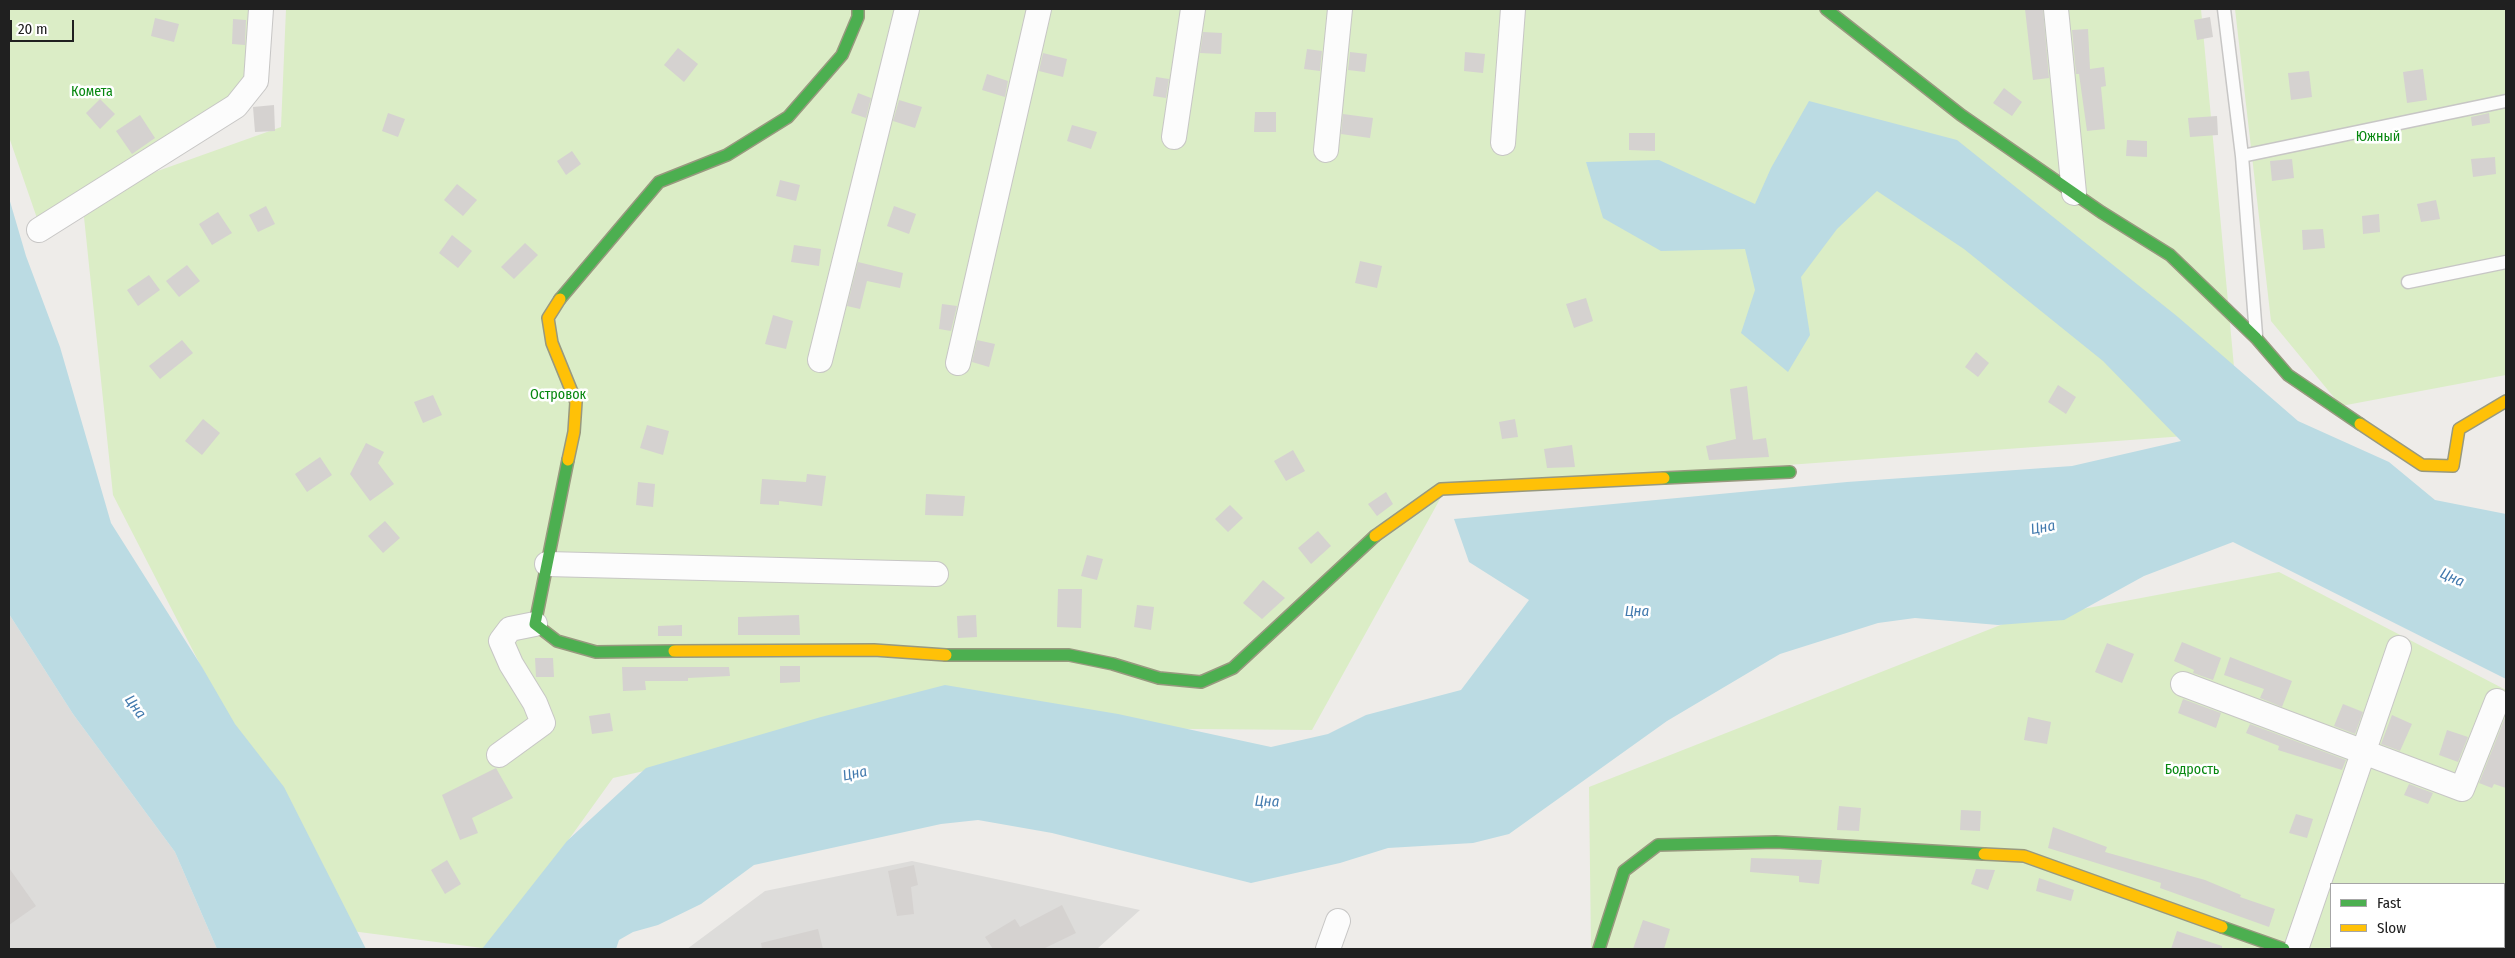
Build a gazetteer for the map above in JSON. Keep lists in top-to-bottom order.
{
  "water": ["Цна"],
  "parks": [
    "Комета",
    "Южный",
    "Островок",
    "Бодрость"
  ],
  "legend": ["Fast", "Slow"],
  "scale_bar": "20 m"
}
